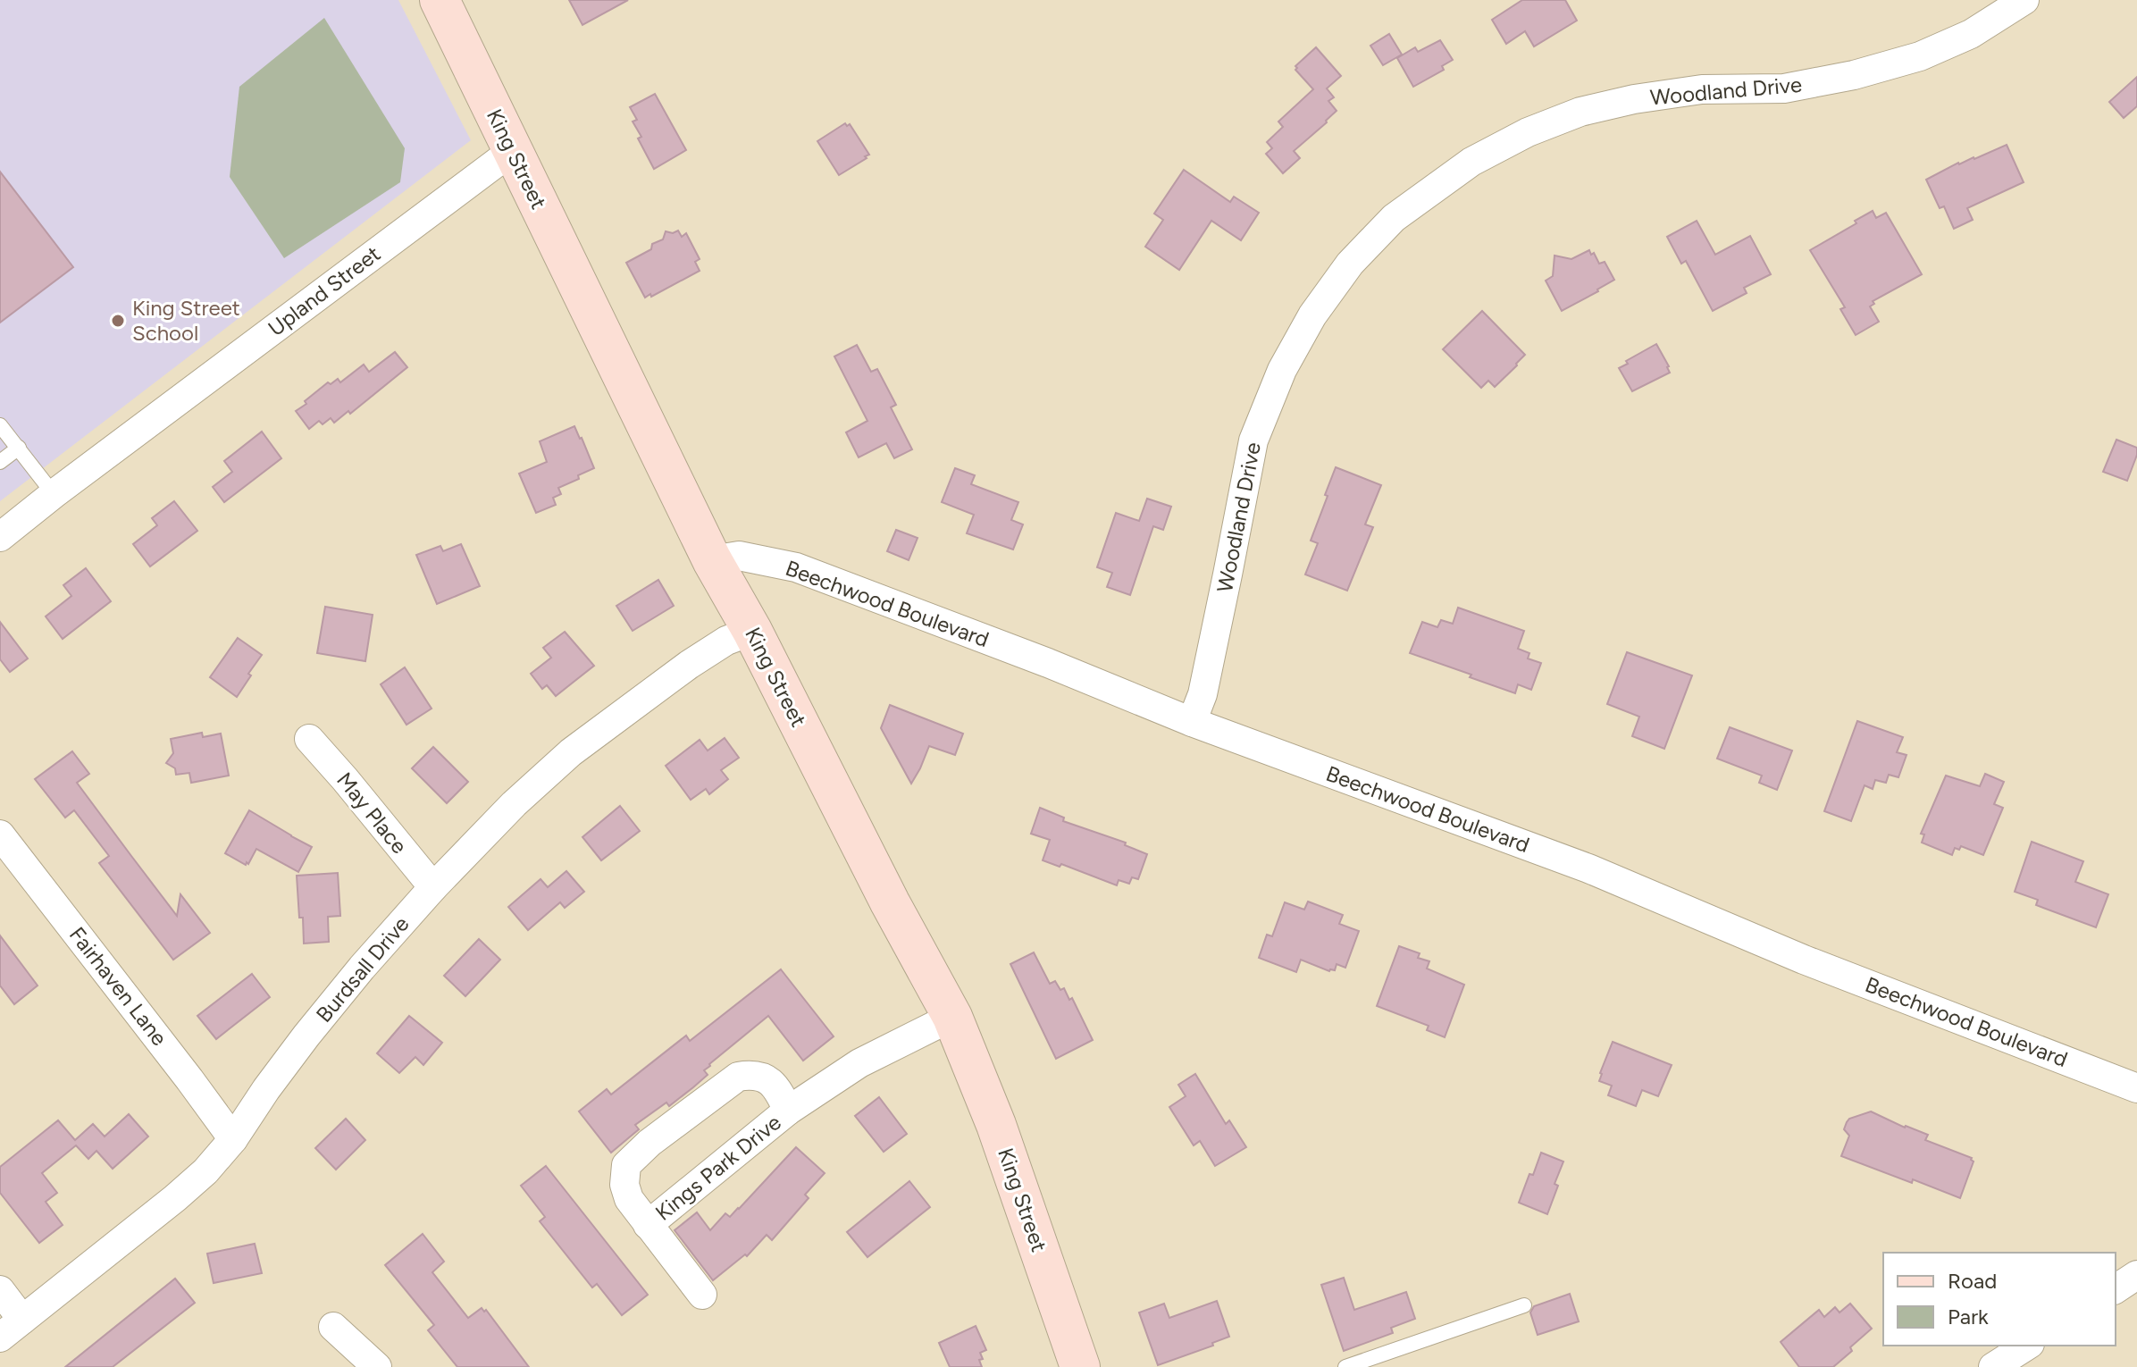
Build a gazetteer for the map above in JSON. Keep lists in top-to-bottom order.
{
  "streets": {
    "main road": ["King Street"],
    "street": [
      "Woodland Drive",
      "Upland Street",
      "Beechwood Boulevard",
      "May Place",
      "Burdsall Drive",
      "Fairhaven Lane",
      "Kings Park Drive"
    ]
  },
  "crossings": [
    ["Woodland Drive", "Beechwood Boulevard"],
    ["King Street", "Upland Street"],
    ["King Street", "Beechwood Boulevard"],
    ["King Street", "Burdsall Drive"],
    ["King Street", "Kings Park Drive"],
    ["May Place", "Burdsall Drive"],
    ["Burdsall Drive", "Fairhaven Lane"]
  ],
  "places": ["King Street School"],
  "legend": ["Road", "Park"]
}
